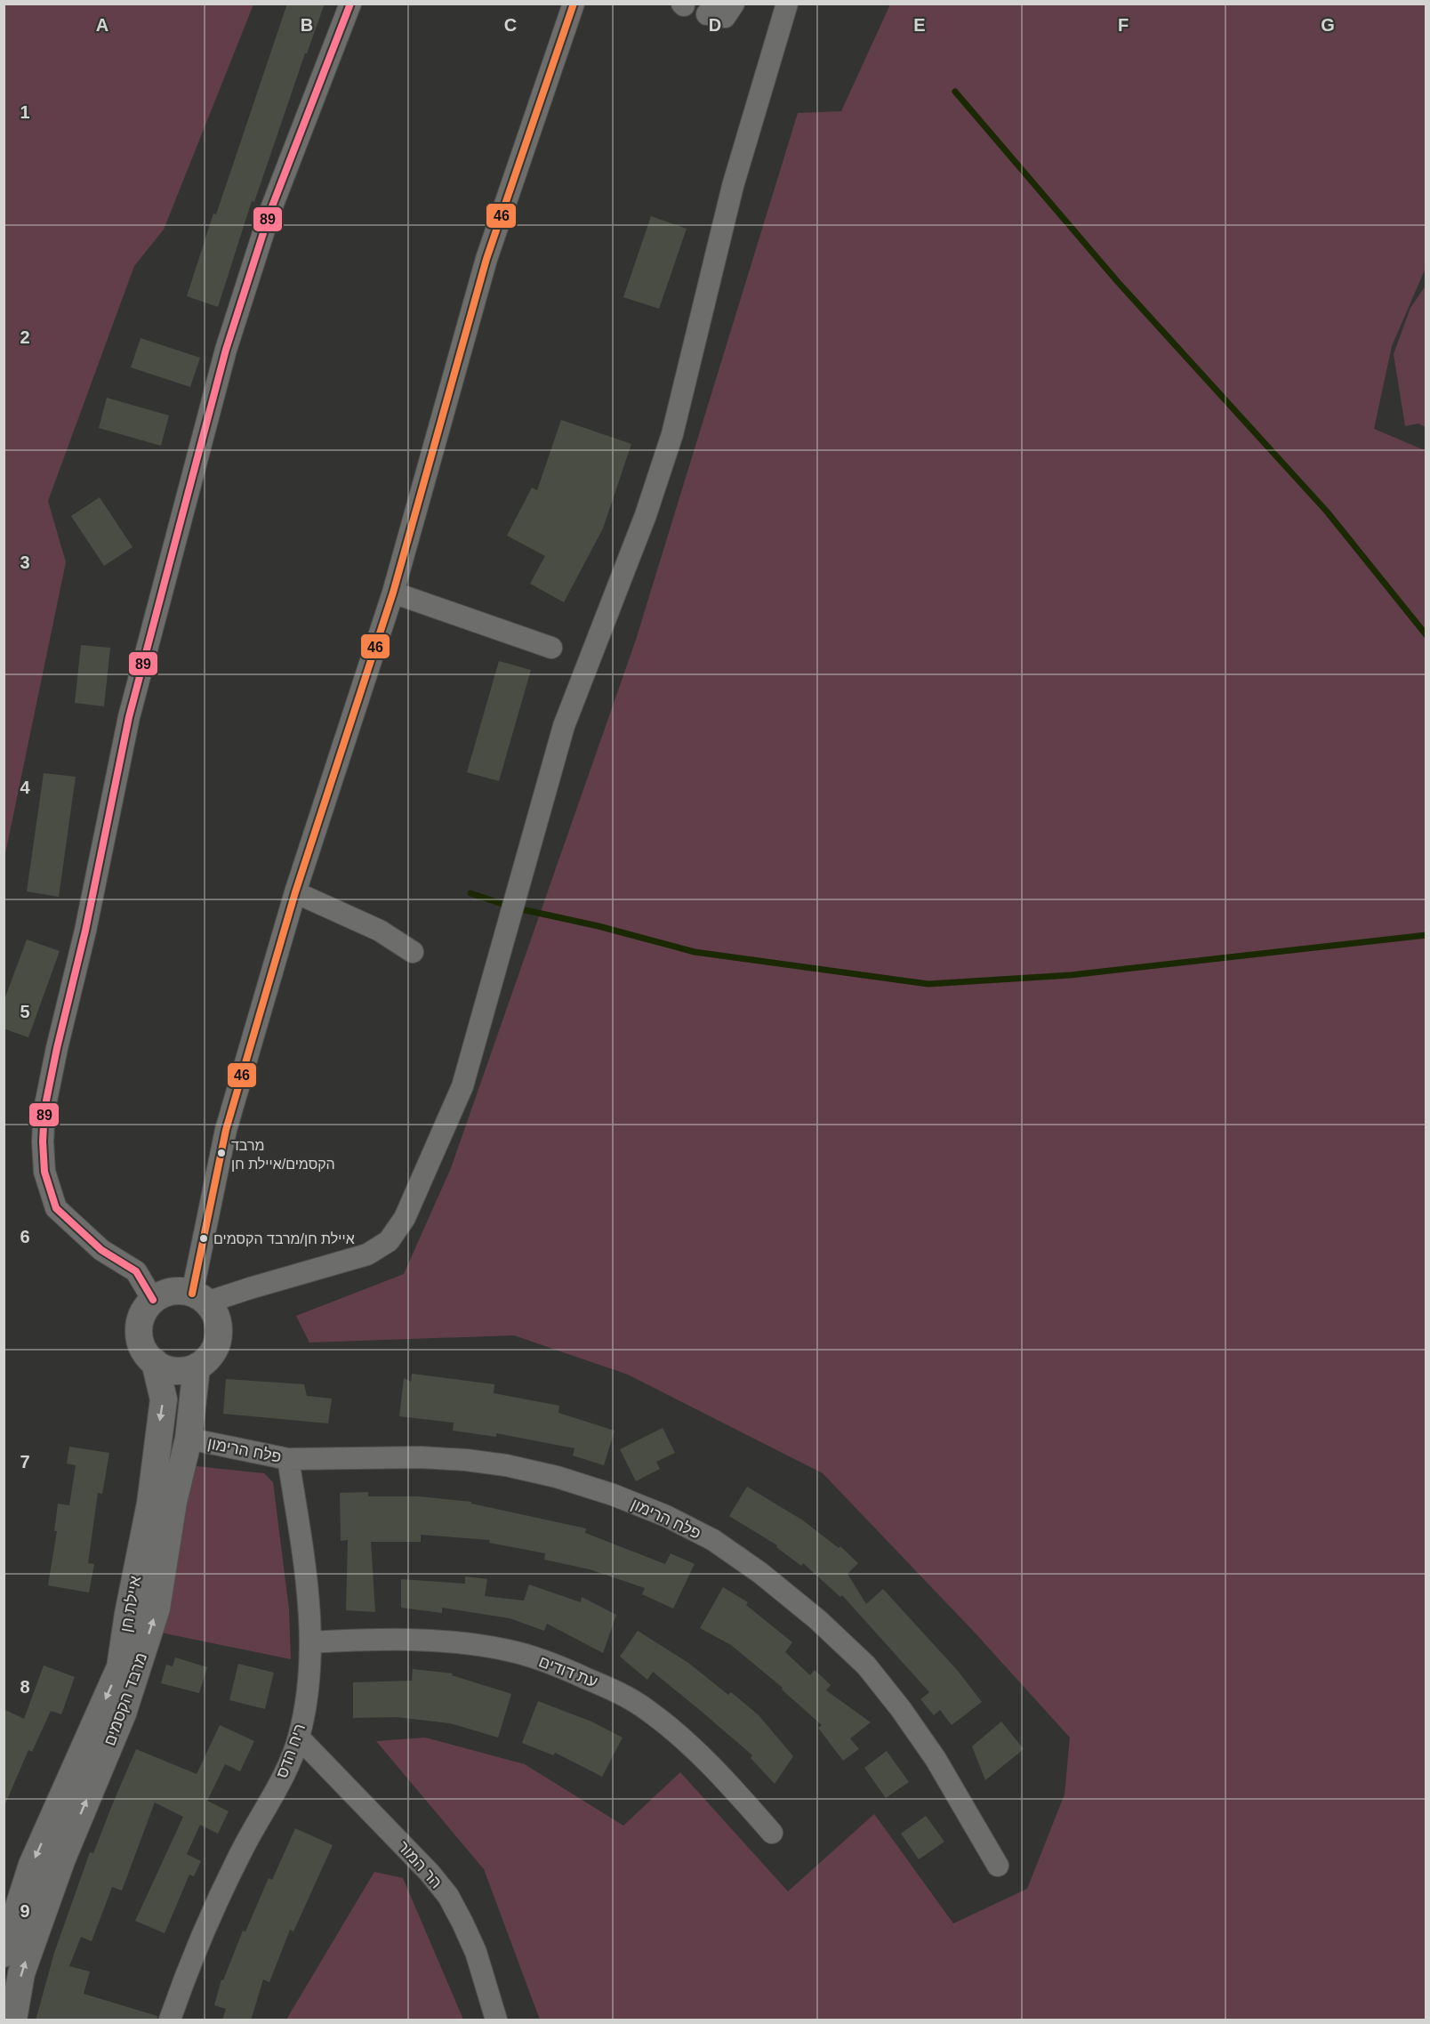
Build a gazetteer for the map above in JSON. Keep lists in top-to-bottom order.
{
  "streets": {
    "street": [
      "פלח הרימון",
      "איילת חן",
      "עת דודים",
      "מרבד הקסמים",
      "ריח הדס",
      "הר המור"
    ]
  },
  "crossings": [
    ["פלח הרימון", "מרבד הקסמים"],
    ["פלח הרימון", "ריח הדס"],
    ["איילת חן", "מרבד הקסמים"],
    ["עת דודים", "ריח הדס"],
    ["ריח הדס", "הר המור"]
  ],
  "one_way": ["איילת חן", "מרבד הקסמים"],
  "places": ["מרבד הקסמים/איילת חן", "איילת חן/מרבד הקסמים"],
  "lines": ["transit line 46", "transit line 89"],
  "grid": {
    "columns": [
      "A",
      "B",
      "C",
      "D",
      "E",
      "F",
      "G"
    ],
    "rows": [
      "1",
      "2",
      "3",
      "4",
      "5",
      "6",
      "7",
      "8",
      "9"
    ]
  }
}
